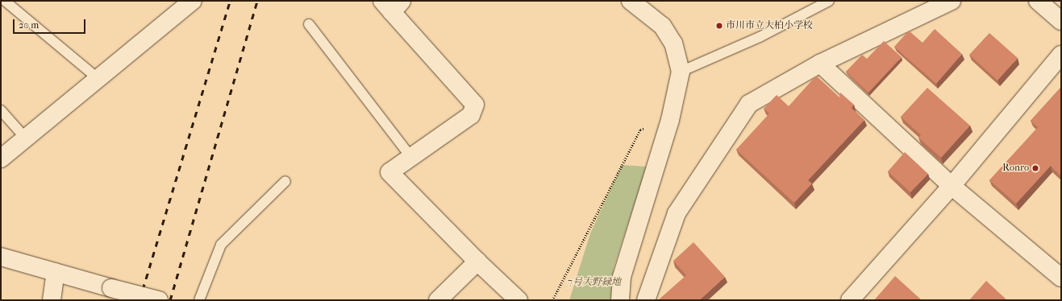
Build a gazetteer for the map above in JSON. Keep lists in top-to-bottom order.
{
  "parks": ["7号大野緑地"],
  "places": ["市川市立大柏小学校", "Ronro"],
  "scale_bar": "20 m"
}
